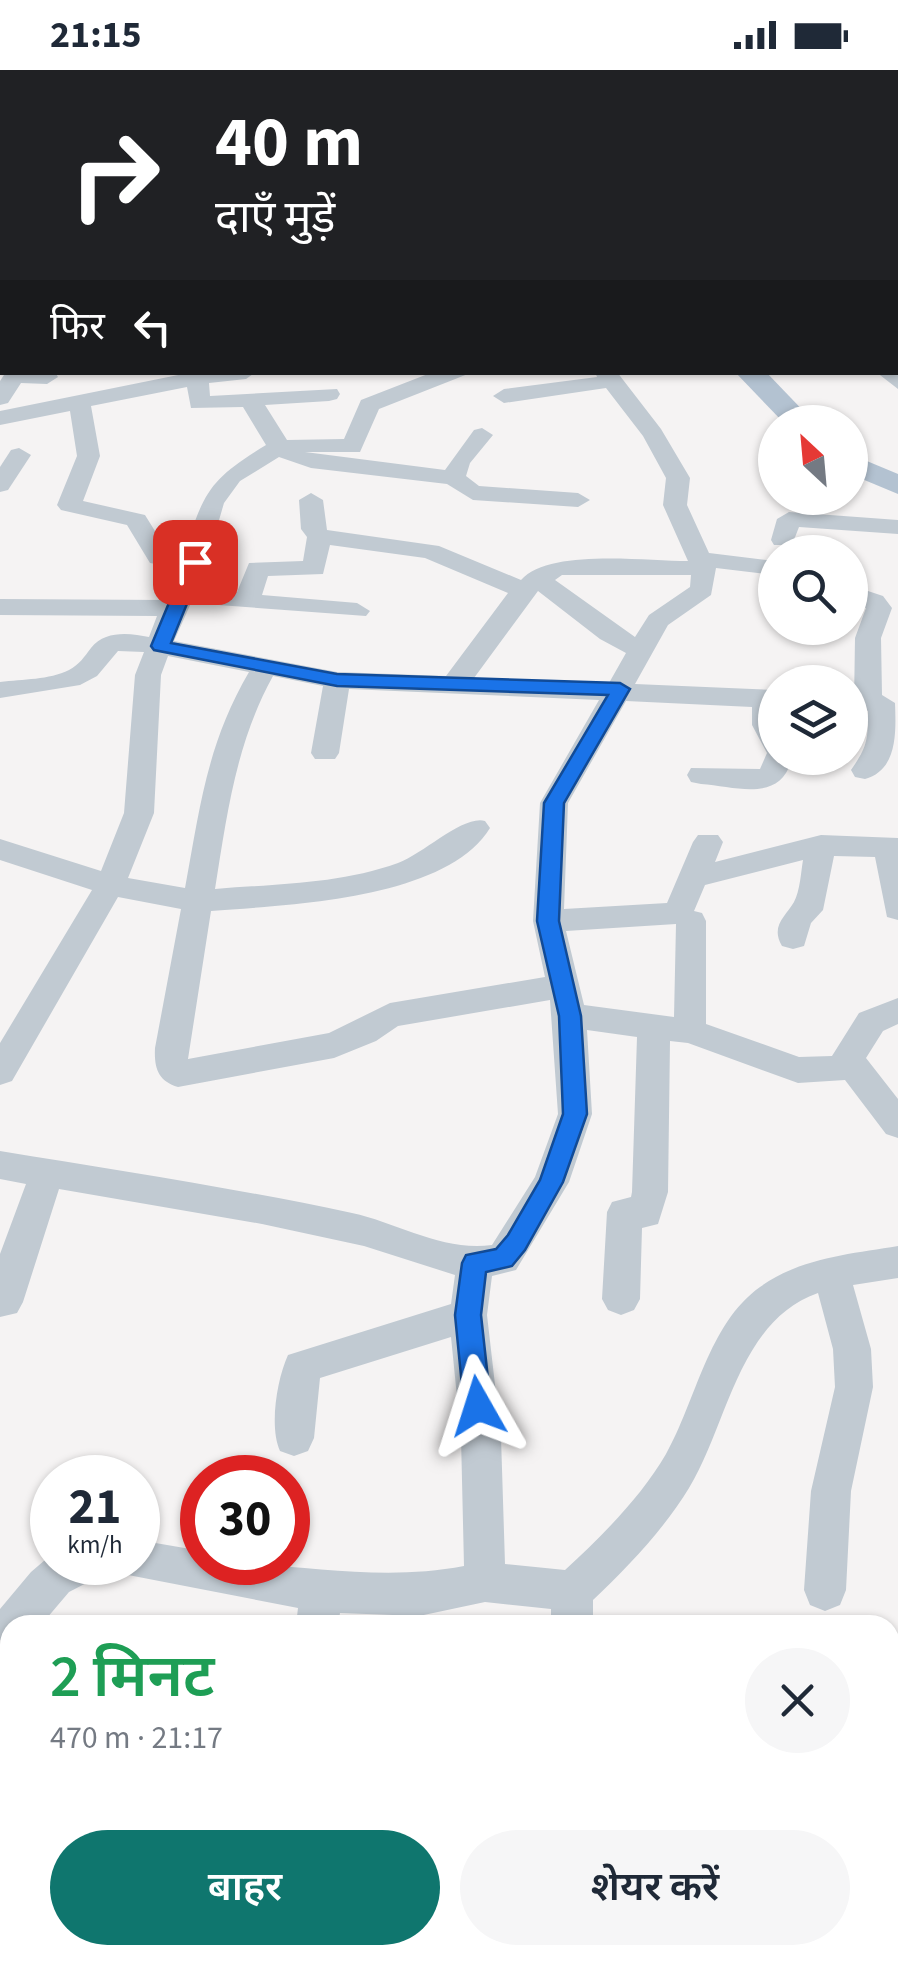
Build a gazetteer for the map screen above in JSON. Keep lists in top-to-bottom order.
{
  "north": "top left",
  "page": {
    "status": "21:15",
    "turn": ["40 m", "दाएँ मुड़ें"],
    "then": "फिर",
    "speed": "21 km/h",
    "limit": "30",
    "heading": ["2 मिनट", "470 m · 21:17"],
    "buttons": ["बाहर", "शेयर करें"]
  }
}
